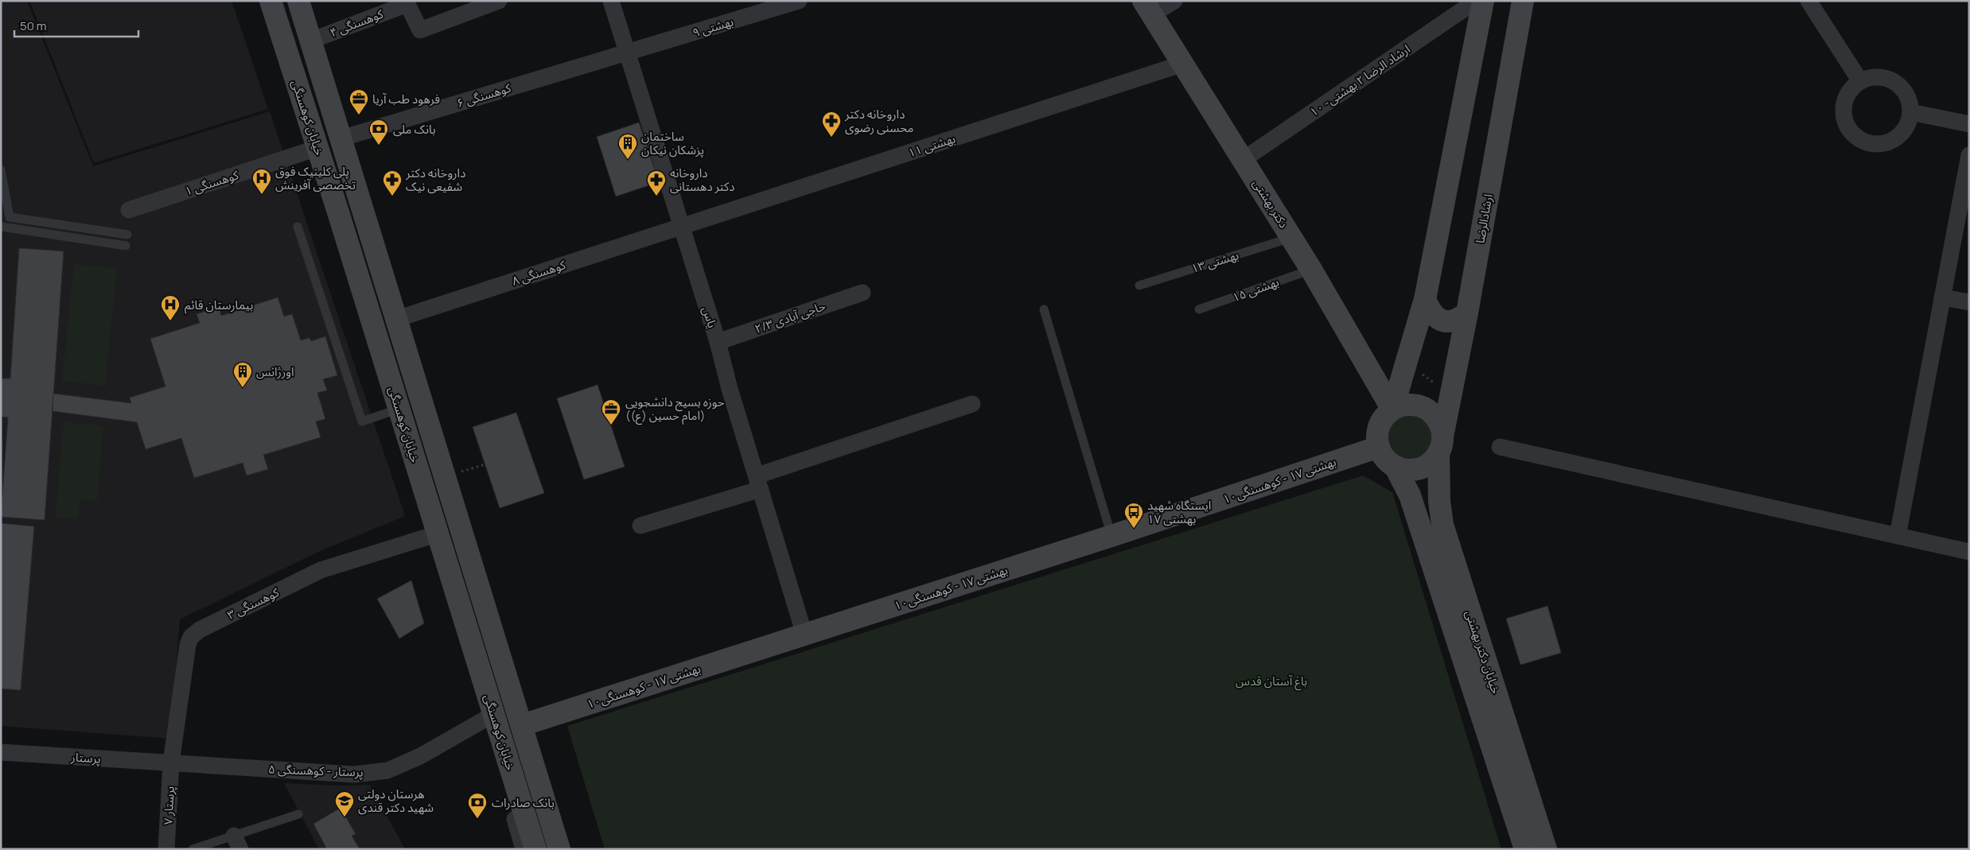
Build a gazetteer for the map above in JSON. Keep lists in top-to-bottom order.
{
  "streets": {
    "street": [
      "کوهسنگی ۴",
      "بهشتی ۹",
      "ارشاد الرضا ۲ بهشتی- ۱۰",
      "کوهسنگی ۶",
      "خیابان کوهسنگی",
      "بهشتی ۱۱",
      "کوهسنگی ۱",
      "دکتر بهشتی",
      "ارشادالرضا",
      "کوهسنگی ۸",
      "یاس",
      "حاجی آبادی ۲/۳",
      "بهشتی ۱۷ - کوهسنگی۱۰",
      "کوهسنگی ۳",
      "خیابان دکتر بهشتی",
      "پرستار",
      "پرستار - کوهسنگی ۵",
      "پرستار ۷"
    ],
    "lane": ["بهشتی ۱۳", "بهشتی ۱۵"]
  },
  "crossings": [
    ["کوهسنگی ۴", "خیابان کوهسنگی"],
    ["بهشتی ۹", "کوهسنگی ۶"],
    ["بهشتی ۹", "یاس"],
    ["ارشاد الرضا ۲ بهشتی- ۱۰", "دکتر بهشتی"],
    ["کوهسنگی ۶", "خیابان کوهسنگی"],
    ["کوهسنگی ۶", "یاس"],
    ["خیابان کوهسنگی", "کوهسنگی ۱"],
    ["خیابان کوهسنگی", "کوهسنگی ۸"],
    ["خیابان کوهسنگی", "بهشتی ۱۷ - کوهسنگی۱۰"],
    ["خیابان کوهسنگی", "کوهسنگی ۳"],
    ["خیابان کوهسنگی", "پرستار - کوهسنگی ۵"],
    ["بهشتی ۱۱", "دکتر بهشتی"],
    ["بهشتی ۱۱", "کوهسنگی ۸"],
    ["بهشتی ۱۱", "یاس"],
    ["دکتر بهشتی", "ارشادالرضا"],
    ["دکتر بهشتی", "بهشتی ۱۳"],
    ["دکتر بهشتی", "بهشتی ۱۵"],
    ["دکتر بهشتی", "بهشتی ۱۷ - کوهسنگی۱۰"],
    ["دکتر بهشتی", "خیابان دکتر بهشتی"],
    ["ارشادالرضا", "بهشتی ۱۷ - کوهسنگی۱۰"],
    ["ارشادالرضا", "خیابان دکتر بهشتی"],
    ["کوهسنگی ۸", "یاس"],
    ["یاس", "حاجی آبادی ۲/۳"],
    ["یاس", "بهشتی ۱۷ - کوهسنگی۱۰"],
    ["بهشتی ۱۷ - کوهسنگی۱۰", "خیابان دکتر بهشتی"],
    ["کوهسنگی ۳", "پرستار"],
    ["کوهسنگی ۳", "پرستار - کوهسنگی ۵"],
    ["کوهسنگی ۳", "پرستار ۷"],
    ["پرستار", "پرستار - کوهسنگی ۵"],
    ["پرستار", "پرستار ۷"],
    ["پرستار - کوهسنگی ۵", "پرستار ۷"]
  ],
  "parks": ["باغ آستان قدس"],
  "places": {
    "office": ["فرهود طب آریا", "حوزه بسیج دانشجویی (امام حسین (ع))"],
    "pharmacy": ["داروخانه دکتر محسنی رضوی", "داروخانه دکتر شفیعی نیک", "داروخانه دکتر دهستانی"],
    "bank": ["بانک ملی", "بانک صادرات"],
    "building": ["ساختمان پزشکان نیکان", "اورژانس"],
    "hospital": ["پلی کلینیک فوق تخصصی آفرینش", "بیمارستان قائم"],
    "bus stop": ["ایستگاه شهید بهشتی ۱۷"],
    "school or university": ["هرستان دولتی شهید دکتر قندی"]
  },
  "scale_bar": "50 m"
}
